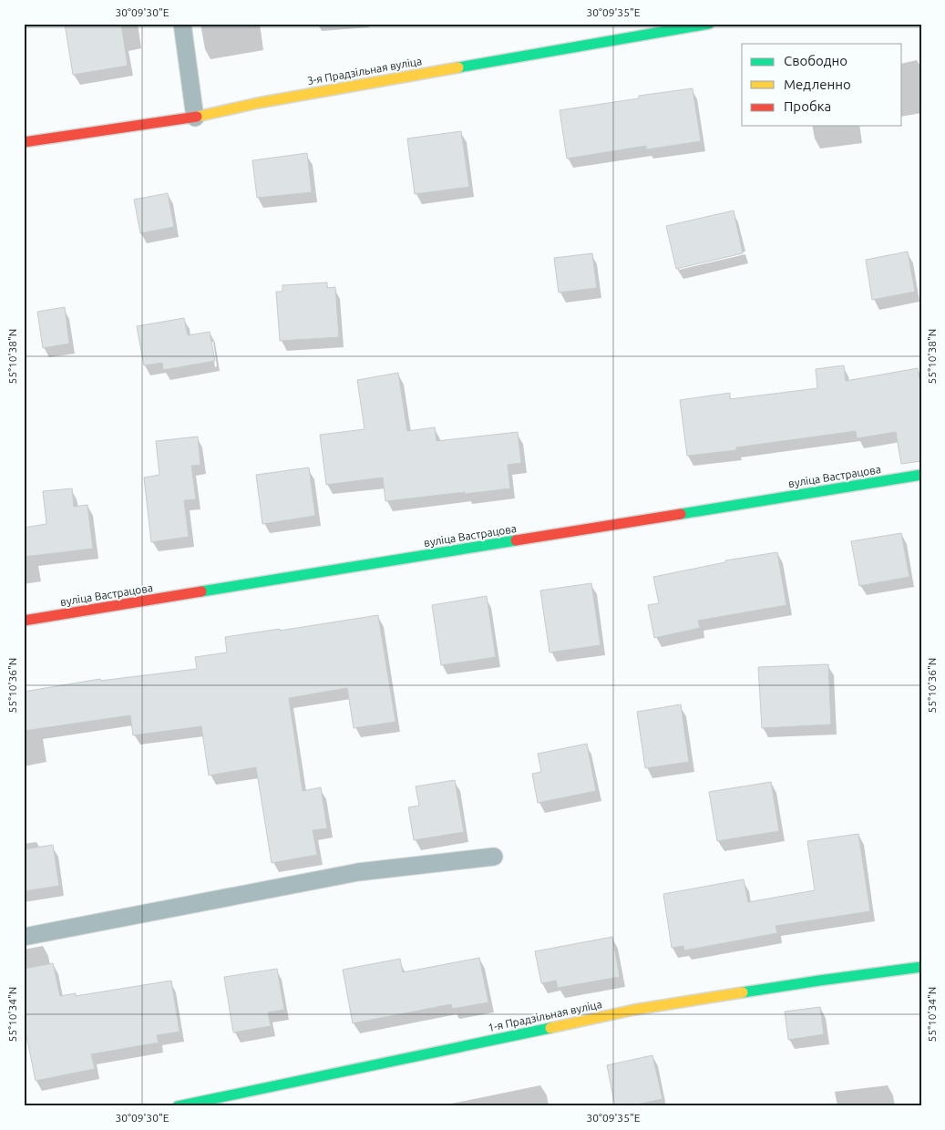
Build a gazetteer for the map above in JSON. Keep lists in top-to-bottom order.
{
  "streets": {
    "street": ["3-я Прадзільная вуліца", "вуліца Вастрацова", "1-я Прадзільная вуліца"]
  },
  "legend": ["Свободно", "Медленно", "Пробка"],
  "coordinates": [
    "30°09'30\"E",
    "30°09'35\"E",
    "55°10'38\"N",
    "55°10'36\"N",
    "55°10'34\"N"
  ]
}
